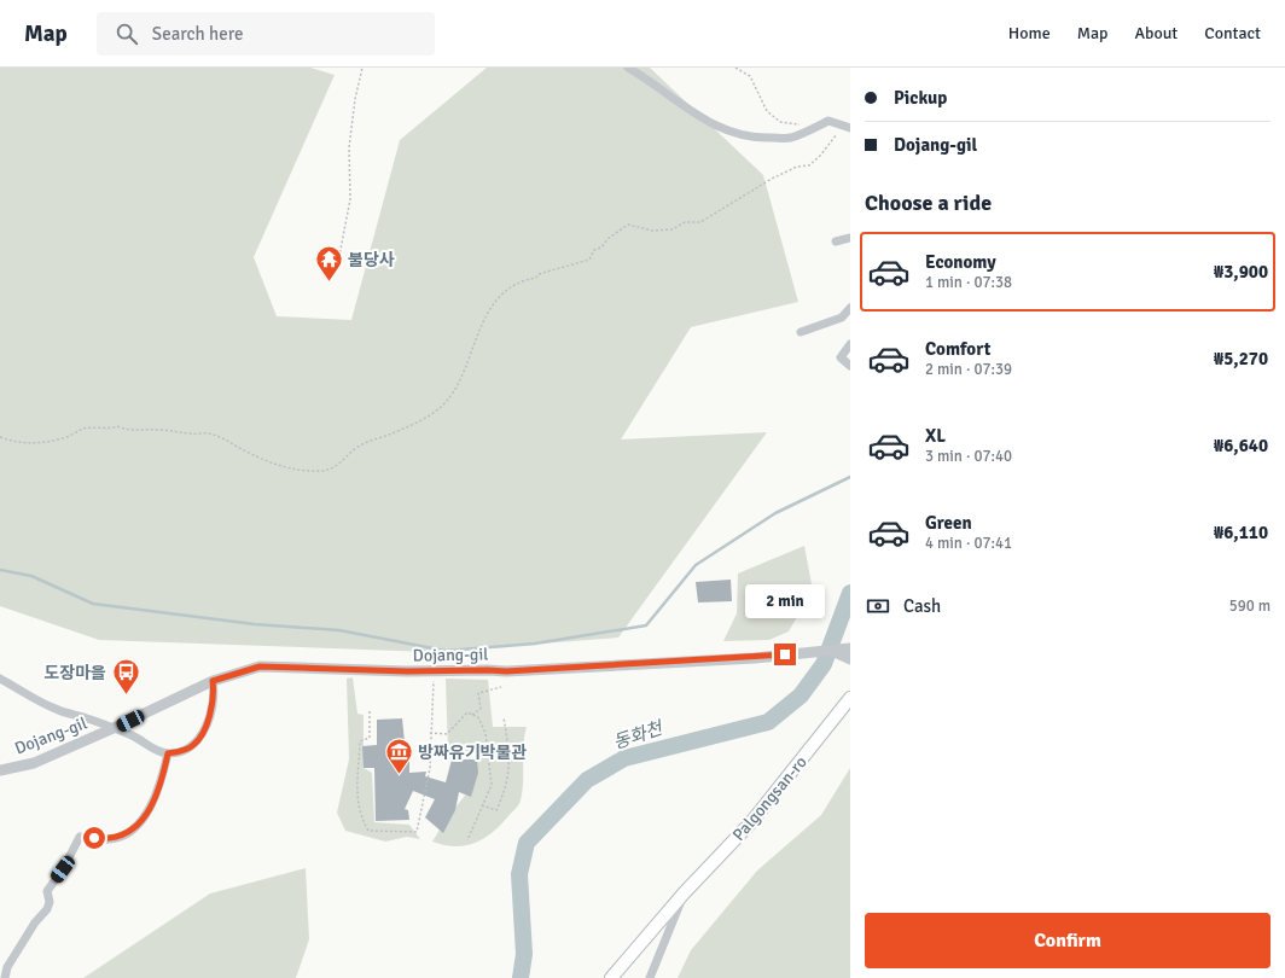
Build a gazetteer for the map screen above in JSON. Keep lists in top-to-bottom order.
{
  "streets": {
    "main road": ["Palgongsan-ro"],
    "street": ["Dojang-gil"]
  },
  "water": ["동화천"],
  "places": {
    "temple": ["불당사"],
    "bus stop": ["도장마을"],
    "museum": ["방짜유기박물관"]
  },
  "page": {
    "header": "Map",
    "search": "Search here",
    "nav": [
      "Home",
      "Map",
      "About",
      "Contact"
    ],
    "banner": ["Pickup", "Dojang-gil"],
    "heading": "Choose a ride",
    "list": [
      {
        "name": "Economy",
        "note": "1 min · 07:38",
        "value": "₩3,900"
      },
      {
        "name": "Comfort",
        "note": "2 min · 07:39",
        "value": "₩5,270"
      },
      {
        "name": "XL",
        "note": "3 min · 07:40",
        "value": "₩6,640"
      },
      {
        "name": "Green",
        "note": "4 min · 07:41",
        "value": "₩6,110"
      }
    ],
    "pay": ["Cash", "590 m"],
    "bubble": "2 min",
    "buttons": "Confirm"
  }
}
